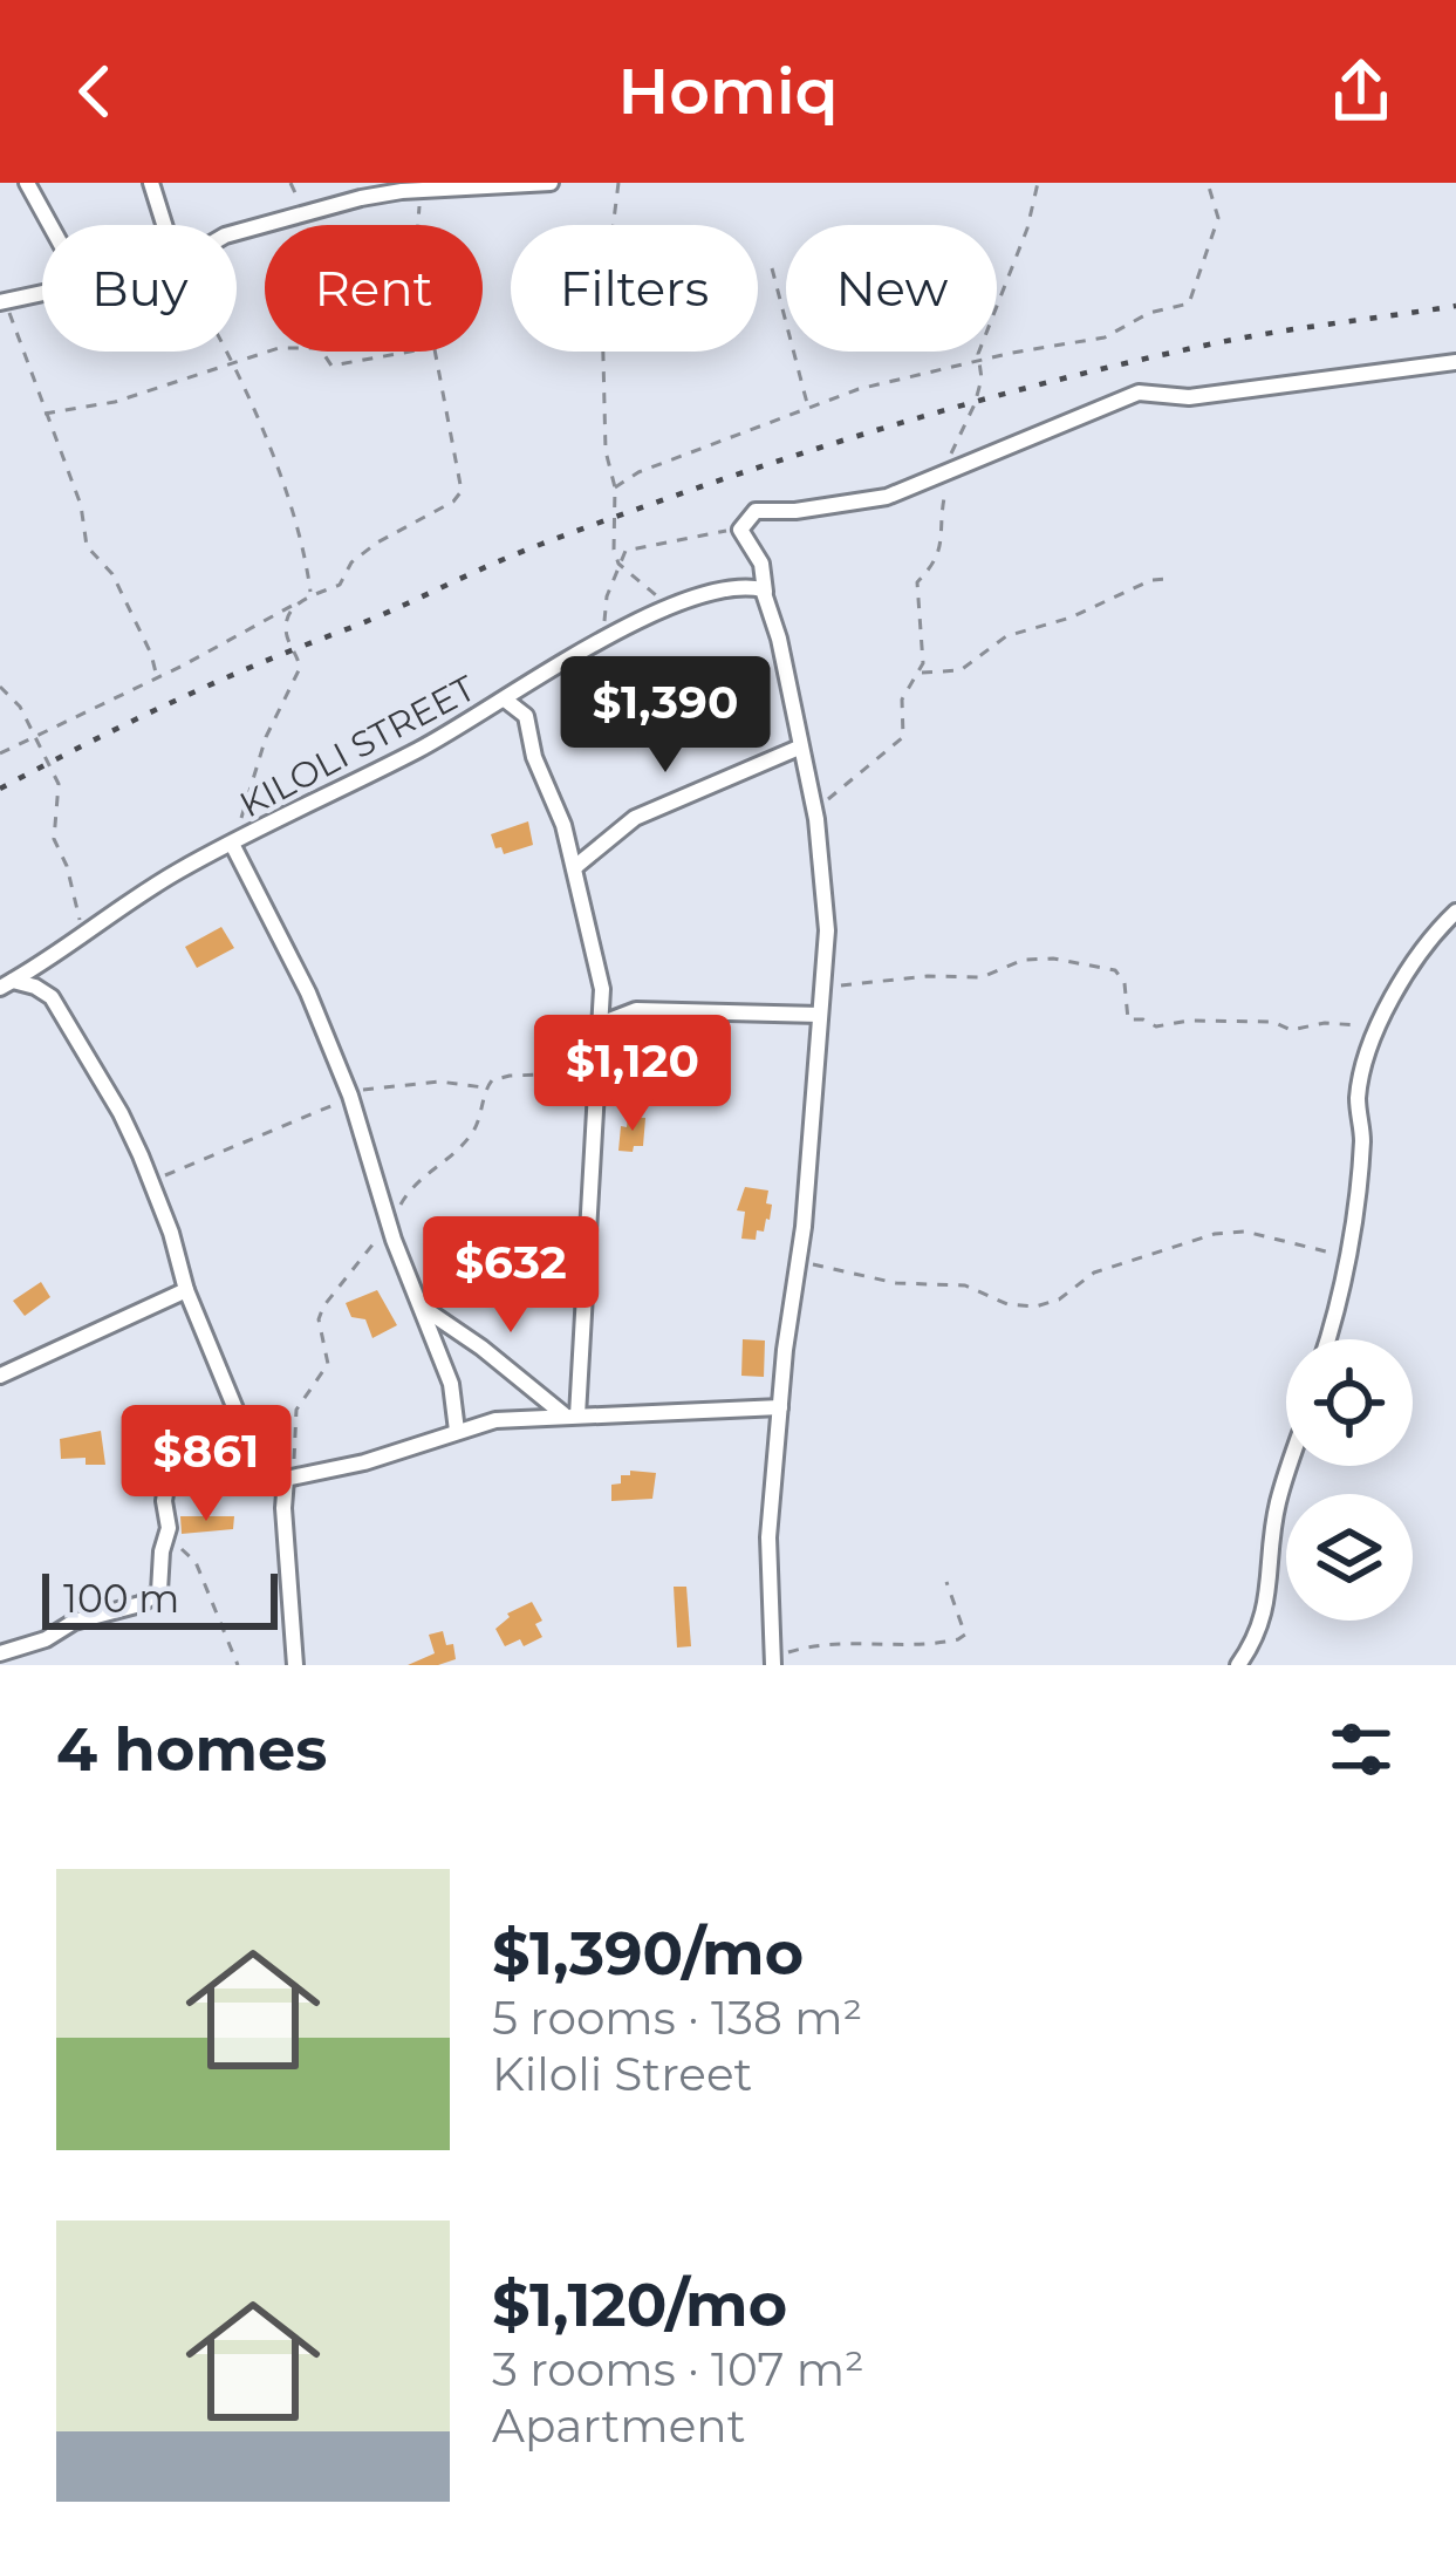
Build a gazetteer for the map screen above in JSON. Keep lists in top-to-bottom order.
{
  "streets": {
    "street": ["KILOLI STREET"]
  },
  "scale_bar": "100 m",
  "page": {
    "header": "Homiq",
    "chip": [
      "Buy",
      "Rent",
      "Filters",
      "New"
    ],
    "price": [
      "$1,390",
      "$1,120",
      "$632",
      "$861"
    ],
    "scale": "100 m",
    "heading": "4 homes",
    "list": [
      {
        "name": "$1,390/mo",
        "note": "5 rooms · 138 m² · Kiloli Street"
      },
      {
        "name": "$1,120/mo",
        "note": "3 rooms · 107 m² · Apartment"
      }
    ]
  }
}
